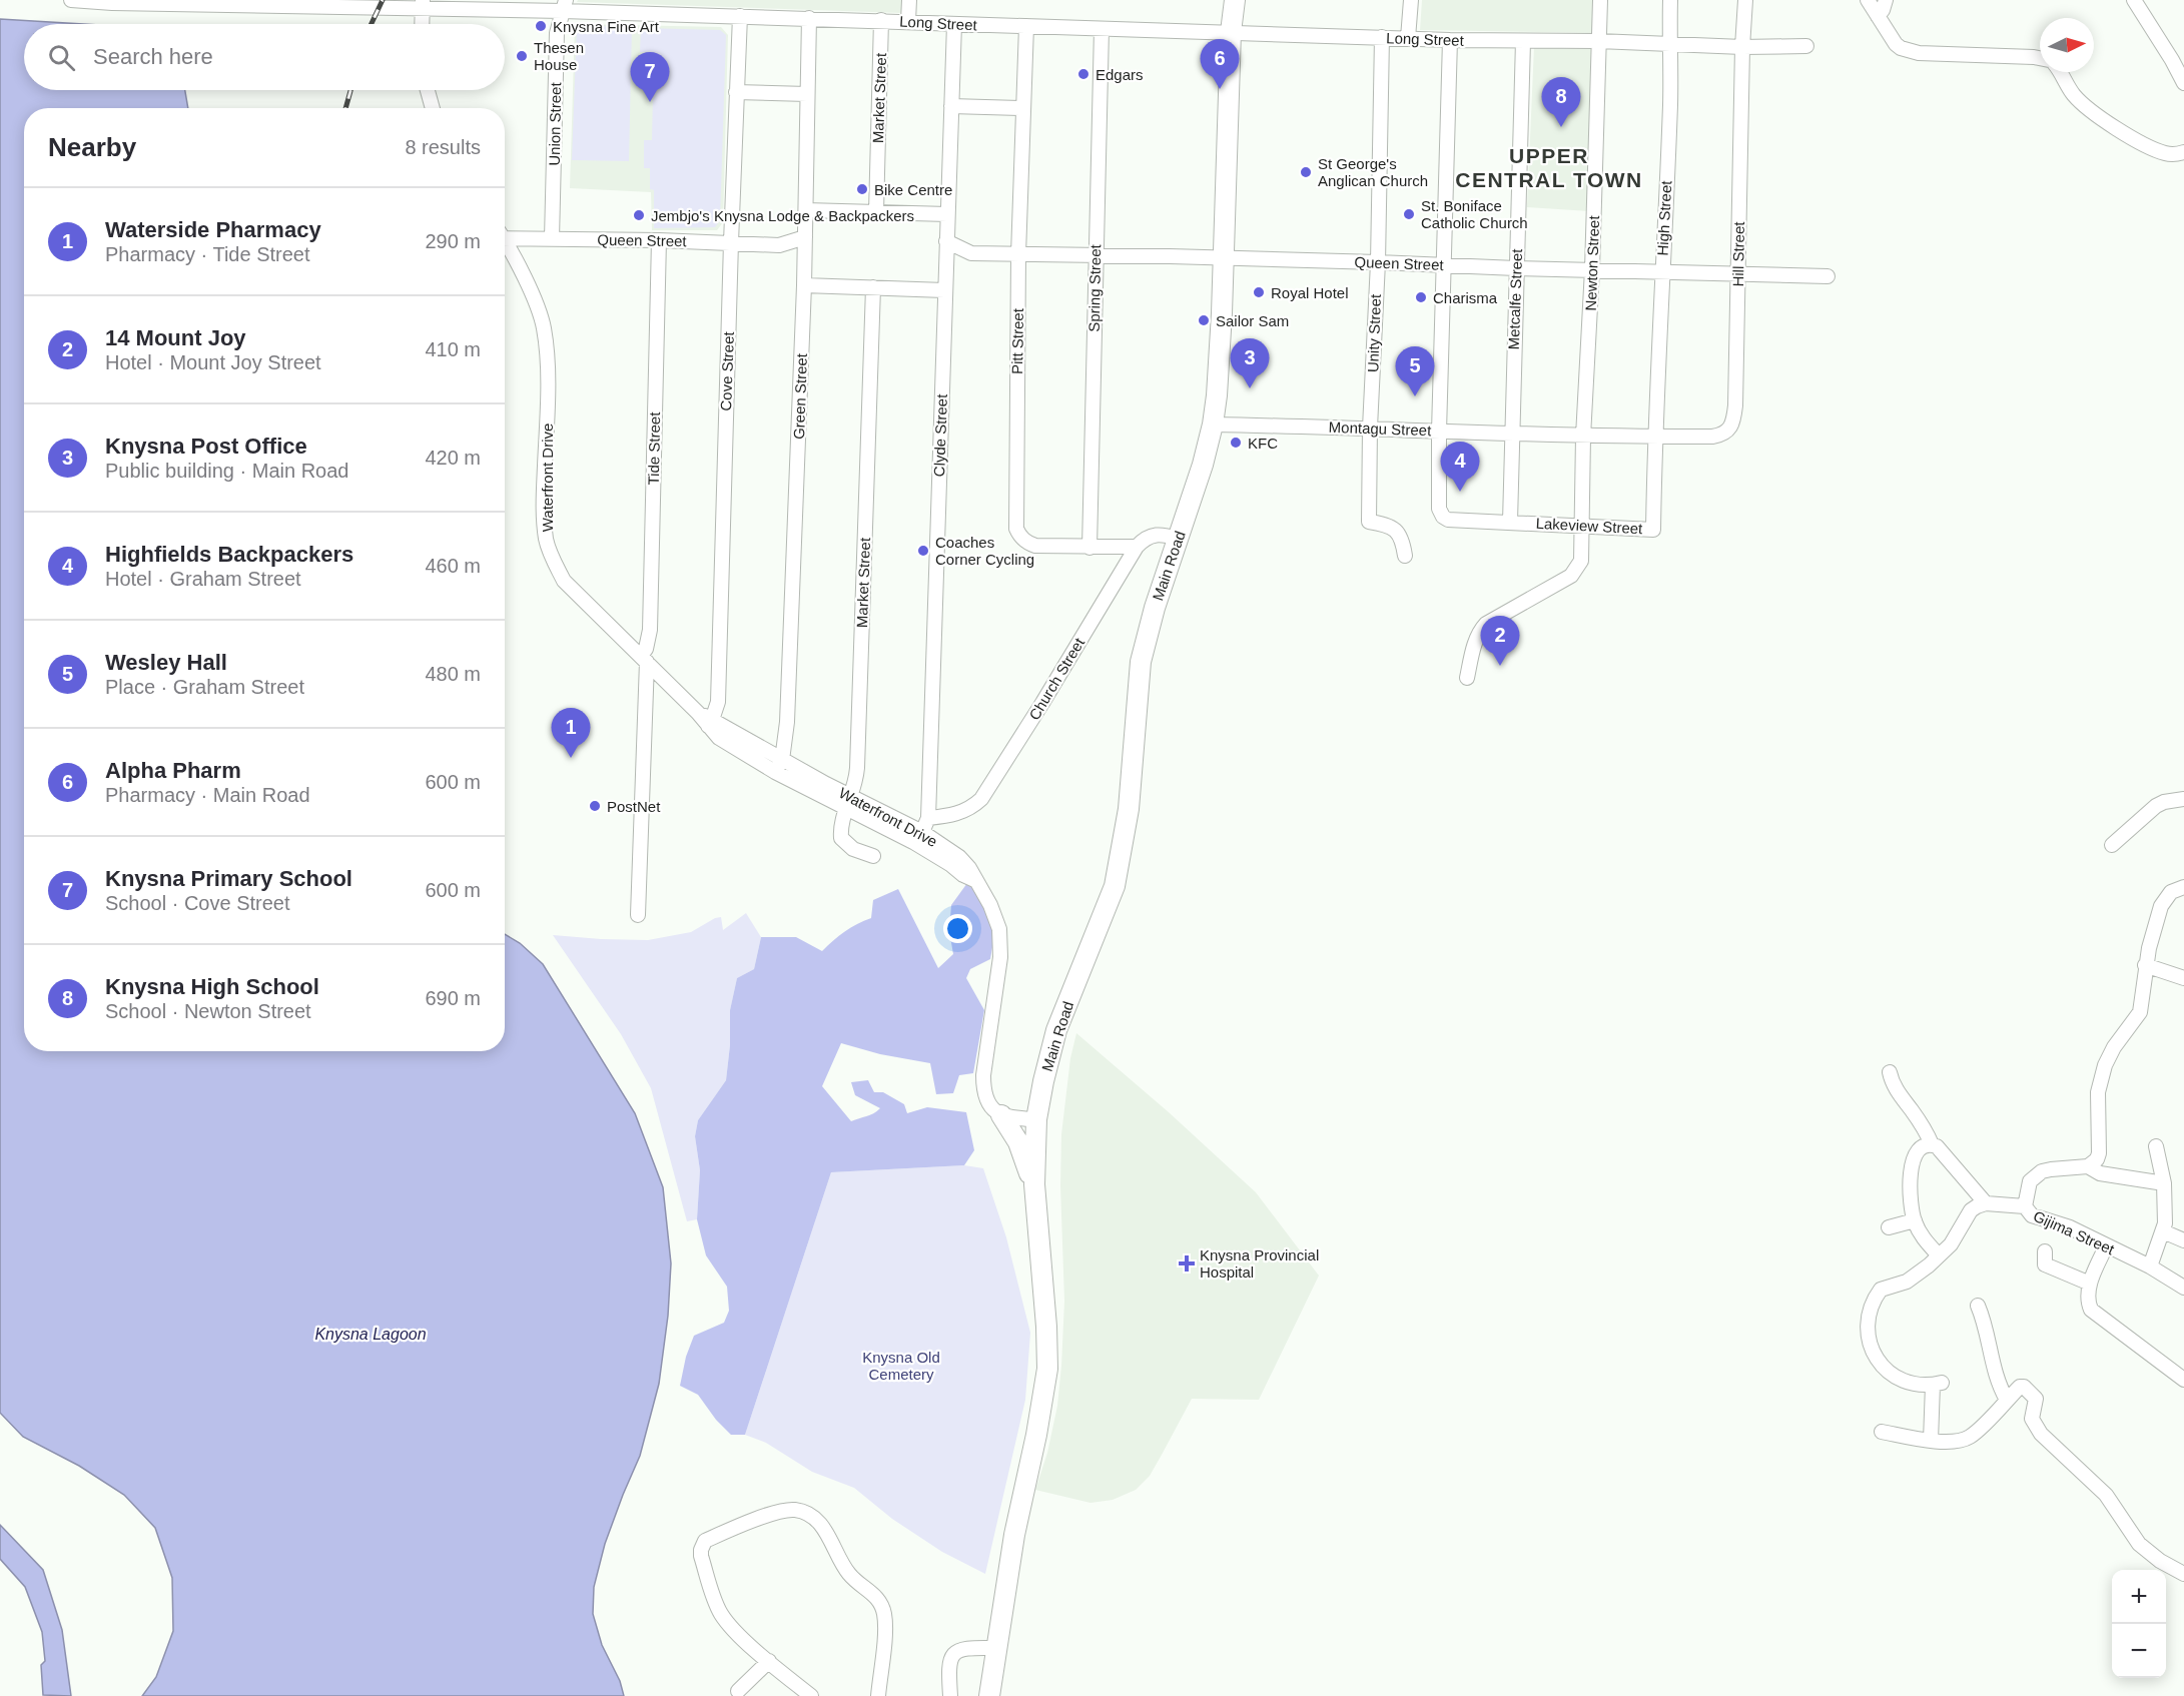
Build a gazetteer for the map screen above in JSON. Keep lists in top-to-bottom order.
{
  "streets": {
    "highway": ["Main Road"],
    "street": [
      "Long Street",
      "Market Street",
      "Union Street",
      "High Street",
      "Queen Street",
      "Hill Street",
      "Newton Street",
      "Spring Street",
      "Metcalfe Street",
      "Unity Street",
      "Pitt Street",
      "Cove Street",
      "Green Street",
      "Montagu Street",
      "Clyde Street",
      "Tide Street",
      "Waterfront Drive",
      "Lakeview Street",
      "Church Street",
      "Gijima Street"
    ]
  },
  "crossings": [
    ["Long Street", "Market Street"],
    ["Long Street", "Union Street"],
    ["Long Street", "High Street"],
    ["Long Street", "Hill Street"],
    ["Long Street", "Newton Street"],
    ["Long Street", "Spring Street"],
    ["Long Street", "Metcalfe Street"],
    ["Long Street", "Unity Street"],
    ["Long Street", "Pitt Street"],
    ["Long Street", "Cove Street"],
    ["Long Street", "Green Street"],
    ["Long Street", "Clyde Street"],
    ["Long Street", "Main Road"],
    ["Market Street", "Waterfront Drive"],
    ["Union Street", "Queen Street"],
    ["High Street", "Queen Street"],
    ["High Street", "Hill Street"],
    ["High Street", "Montagu Street"],
    ["High Street", "Lakeview Street"],
    ["Queen Street", "Hill Street"],
    ["Queen Street", "Newton Street"],
    ["Queen Street", "Spring Street"],
    ["Queen Street", "Metcalfe Street"],
    ["Queen Street", "Unity Street"],
    ["Queen Street", "Pitt Street"],
    ["Queen Street", "Cove Street"],
    ["Queen Street", "Green Street"],
    ["Queen Street", "Clyde Street"],
    ["Queen Street", "Tide Street"],
    ["Queen Street", "Main Road"],
    ["Hill Street", "Montagu Street"],
    ["Hill Street", "Lakeview Street"],
    ["Newton Street", "Montagu Street"],
    ["Newton Street", "Lakeview Street"],
    ["Spring Street", "Pitt Street"],
    ["Metcalfe Street", "Montagu Street"],
    ["Metcalfe Street", "Lakeview Street"],
    ["Unity Street", "Montagu Street"],
    ["Pitt Street", "Church Street"],
    ["Cove Street", "Waterfront Drive"],
    ["Green Street", "Waterfront Drive"],
    ["Montagu Street", "Lakeview Street"],
    ["Montagu Street", "Main Road"],
    ["Clyde Street", "Waterfront Drive"],
    ["Clyde Street", "Church Street"],
    ["Tide Street", "Waterfront Drive"]
  ],
  "districts": ["UPPER CENTRAL TOWN"],
  "water": ["Knysna Lagoon"],
  "parks": ["Knysna Old Cemetery"],
  "places": {
    "other": [
      "Knysna Fine Art",
      "Thesen House",
      "Edgars",
      "St George's Anglican Church",
      "Bike Centre",
      "St. Boniface Catholic Church",
      "Jembjo's Knysna Lodge & Backpackers",
      "Royal Hotel",
      "Charisma",
      "Sailor Sam",
      "KFC",
      "Coaches Corner Cycling",
      "PostNet"
    ],
    "health": ["Knysna Provincial Hospital"]
  },
  "north": "right",
  "page": {
    "search": "Search here",
    "pins": [
      "6",
      "7",
      "8",
      "3",
      "5",
      "4",
      "2",
      "1"
    ],
    "heading": ["Nearby", "8 results"],
    "list": [
      {
        "mark": "1",
        "name": "Waterside Pharmacy",
        "note": "Pharmacy · Tide Street",
        "value": "290 m"
      },
      {
        "mark": "2",
        "name": "14 Mount Joy",
        "note": "Hotel · Mount Joy Street",
        "value": "410 m"
      },
      {
        "mark": "3",
        "name": "Knysna Post Office",
        "note": "Public building · Main Road",
        "value": "420 m"
      },
      {
        "mark": "4",
        "name": "Highfields Backpackers",
        "note": "Hotel · Graham Street",
        "value": "460 m"
      },
      {
        "mark": "5",
        "name": "Wesley Hall",
        "note": "Place · Graham Street",
        "value": "480 m"
      },
      {
        "mark": "6",
        "name": "Alpha Pharm",
        "note": "Pharmacy · Main Road",
        "value": "600 m"
      },
      {
        "mark": "7",
        "name": "Knysna Primary School",
        "note": "School · Cove Street",
        "value": "600 m"
      },
      {
        "mark": "8",
        "name": "Knysna High School",
        "note": "School · Newton Street",
        "value": "690 m"
      }
    ],
    "map_buttons": ["+", "−"]
  }
}
